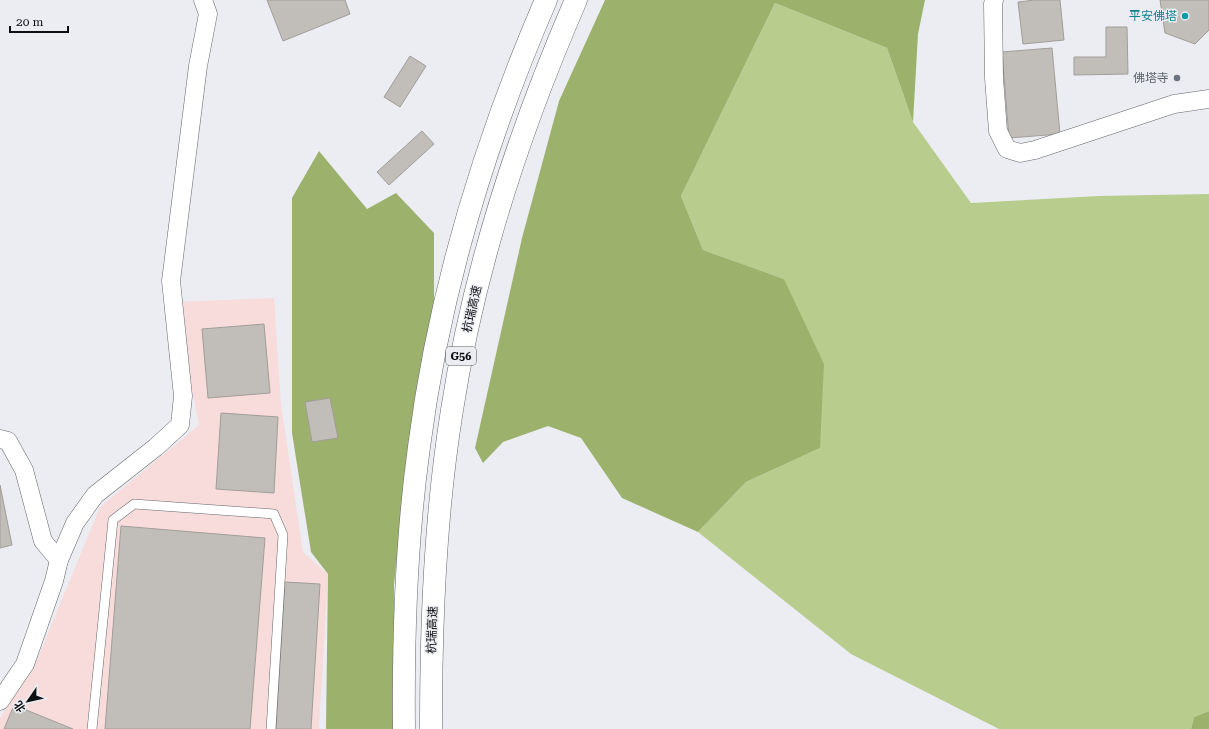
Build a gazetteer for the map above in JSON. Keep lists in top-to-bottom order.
{
  "streets": {
    "highway": ["杭瑞高速", "G56"]
  },
  "places": ["平安佛塔", "佛塔寺"],
  "scale_bar": "20 m",
  "north": "bottom left"
}
